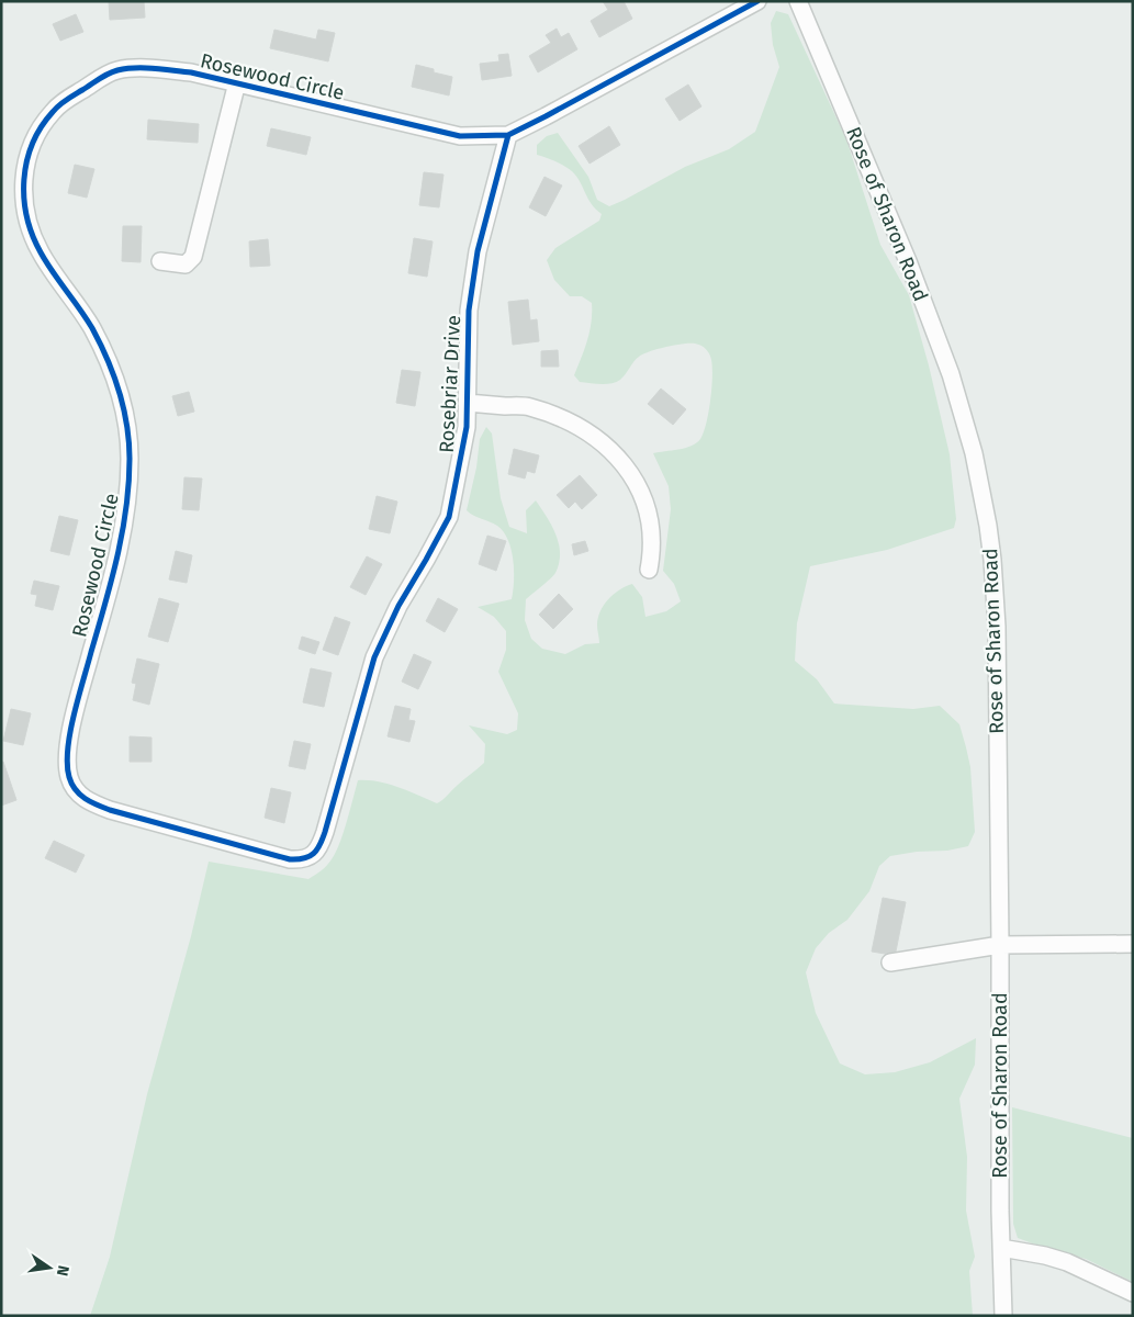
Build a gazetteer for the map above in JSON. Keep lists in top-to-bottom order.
{
  "streets": {
    "street": ["Rosewood Circle", "Rose of Sharon Road", "Rosebriar Drive"]
  },
  "crossings": [
    ["Rosewood Circle", "Rosebriar Drive"]
  ],
  "north": "right"
}
